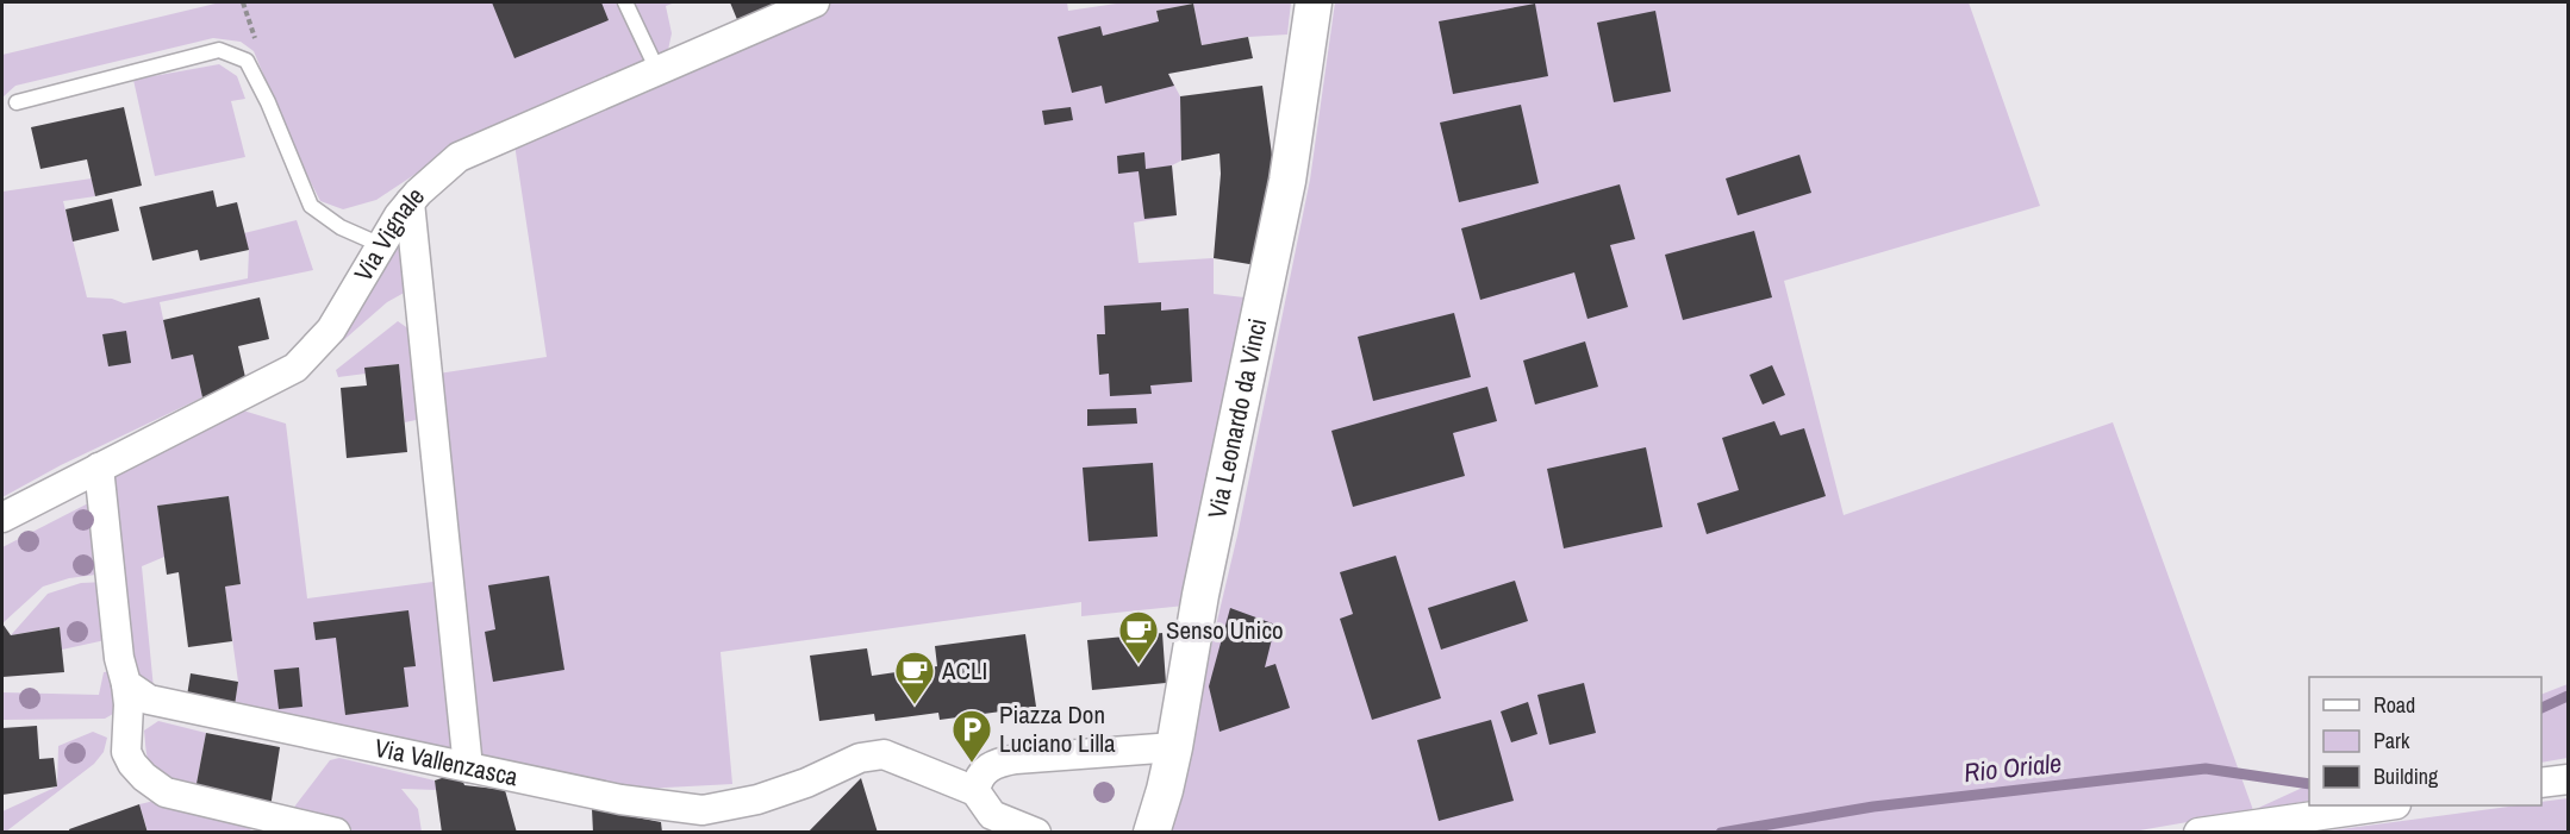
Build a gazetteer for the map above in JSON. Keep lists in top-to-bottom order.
{
  "streets": {
    "street": ["Via Vignale", "Via Leonardo da Vinci", "Via Vallenzasca"]
  },
  "water": ["Rio Oriale"],
  "places": {
    "cafe": ["Senso Unico", "ACLI"],
    "parking": ["Piazza Don Luciano Lilla"]
  },
  "legend": ["Road", "Park", "Building"]
}
